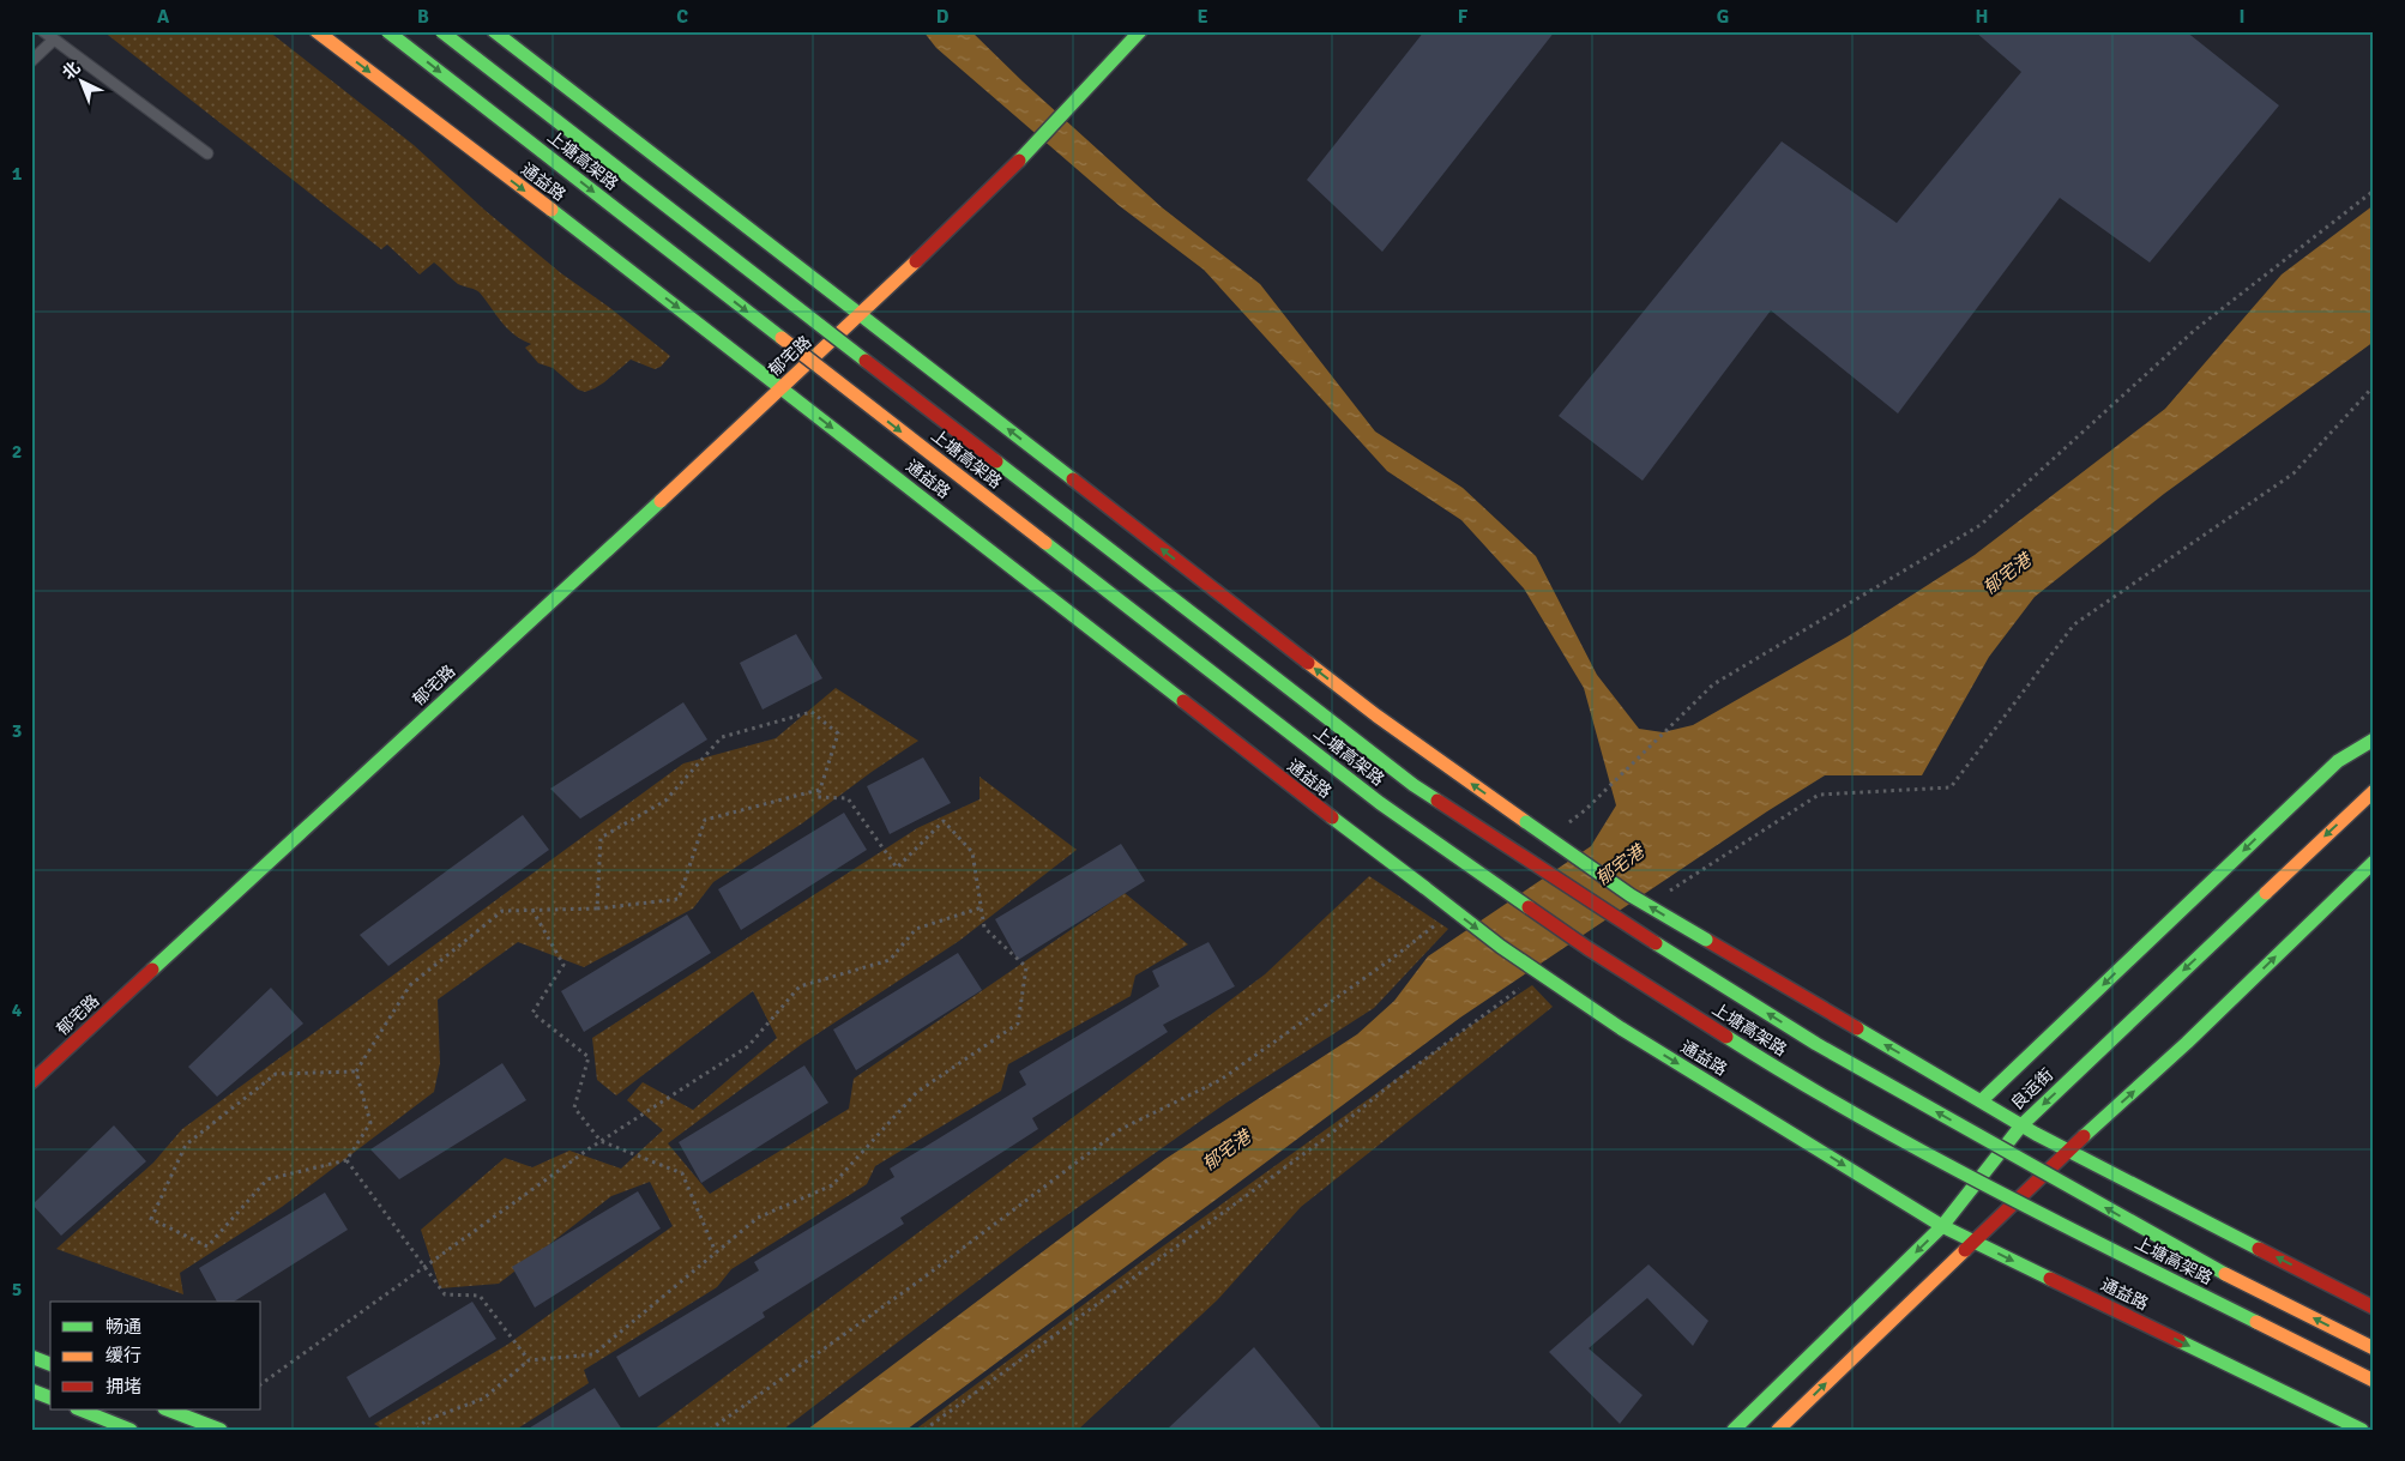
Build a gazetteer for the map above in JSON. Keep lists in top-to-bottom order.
{
  "streets": {
    "main road": [
      "上塘高架路",
      "通益路",
      "郁宅路",
      "良运街"
    ]
  },
  "crossings": [
    ["通益路", "郁宅路"],
    ["通益路", "良运街"]
  ],
  "water": ["郁宅港"],
  "legend": ["畅通", "缓行", "拥堵"],
  "north": "top left",
  "grid": {
    "columns": [
      "A",
      "B",
      "C",
      "D",
      "E",
      "F",
      "G",
      "H",
      "I"
    ],
    "rows": [
      "1",
      "2",
      "3",
      "4",
      "5"
    ]
  }
}
